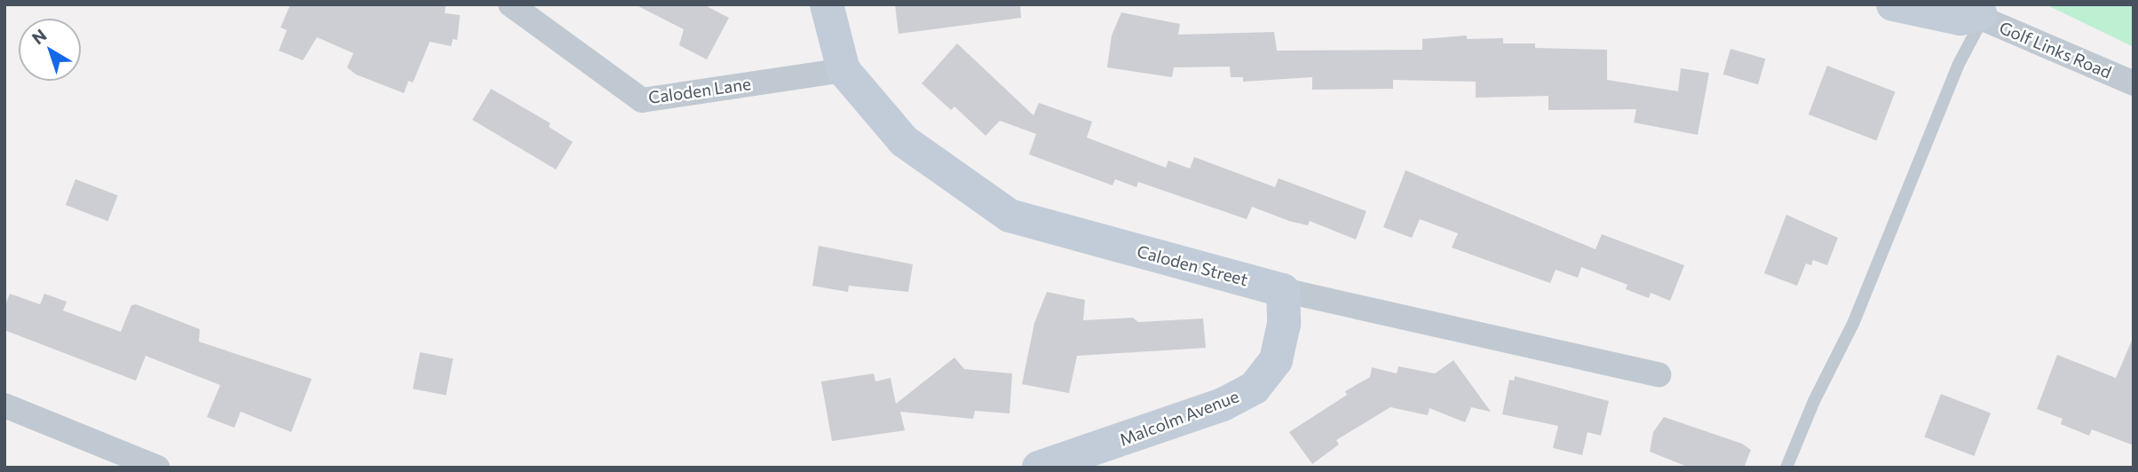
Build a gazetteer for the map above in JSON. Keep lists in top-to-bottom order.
{
  "streets": {
    "street": [
      "Golf Links Road",
      "Caloden Lane",
      "Caloden Street",
      "Malcolm Avenue"
    ]
  },
  "crossings": [
    ["Caloden Lane", "Caloden Street"],
    ["Caloden Street", "Malcolm Avenue"]
  ],
  "north": "top left"
}
